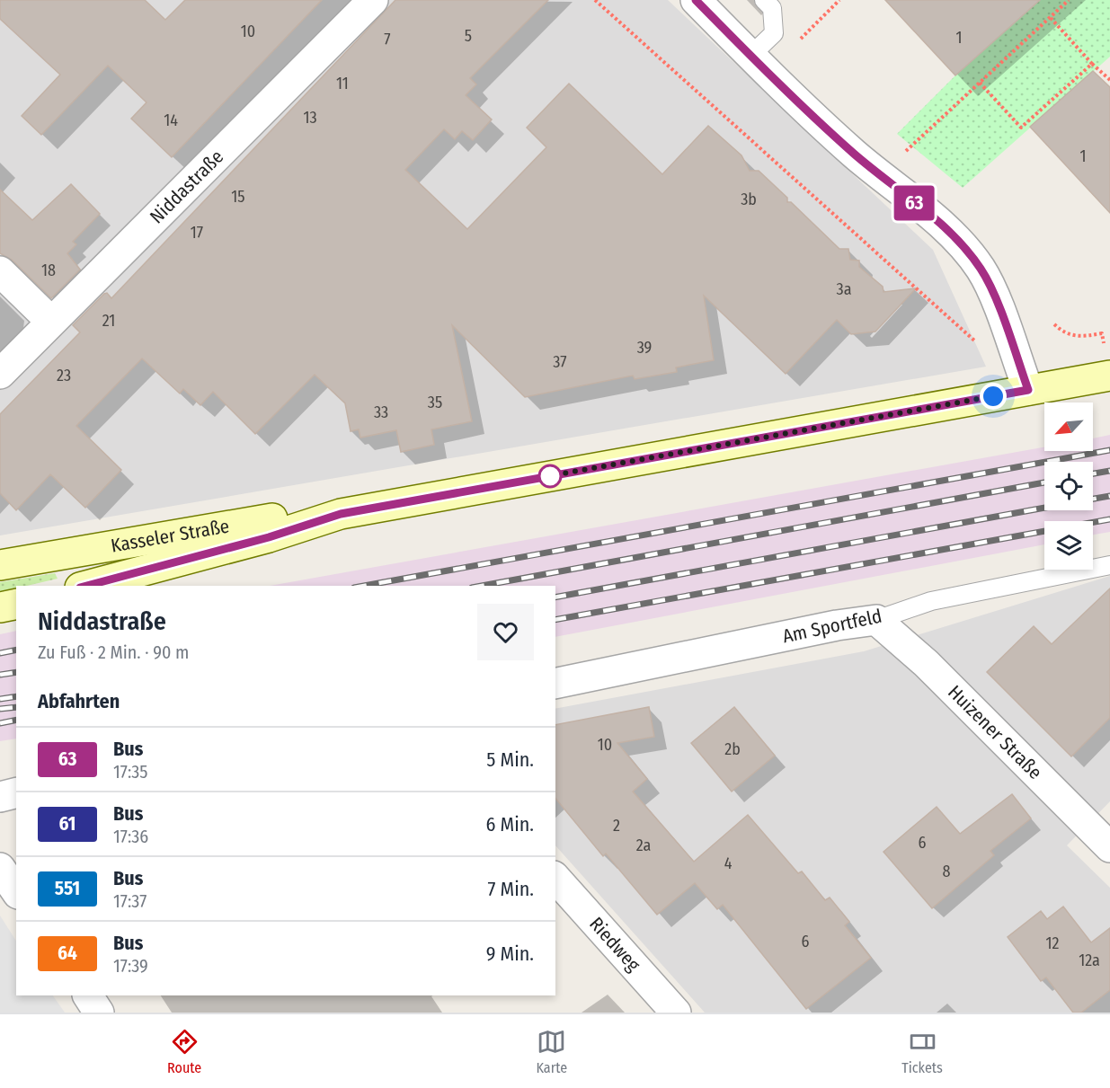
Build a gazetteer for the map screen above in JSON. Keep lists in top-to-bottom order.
{
  "streets": {
    "main road": ["Kasseler Straße"],
    "street": [
      "Niddastraße",
      "Am Sportfeld",
      "Huizener Straße",
      "Riedweg"
    ]
  },
  "crossings": [
    ["Am Sportfeld", "Huizener Straße"]
  ],
  "lines": ["bus line 63"],
  "house_numbers": [
    "10",
    "5",
    "1",
    "7",
    "11",
    "13",
    "14",
    "1",
    "15",
    "3b",
    "17",
    "18",
    "3a",
    "21",
    "39",
    "37",
    "23",
    "35",
    "33",
    "10",
    "2b",
    "2",
    "6",
    "2a",
    "4",
    "8",
    "6",
    "12",
    "12a"
  ],
  "north": "bottom left",
  "page": {
    "on_map": "63",
    "heading": [
      ["Niddastraße", "Zu Fuß · 2 Min. · 90 m"],
      "Abfahrten"
    ],
    "list": [
      {
        "mark": "63",
        "name": "Bus",
        "note": "17:35",
        "value": "5 Min."
      },
      {
        "mark": "61",
        "name": "Bus",
        "note": "17:36",
        "value": "6 Min."
      },
      {
        "mark": "551",
        "name": "Bus",
        "note": "17:37",
        "value": "7 Min."
      },
      {
        "mark": "64",
        "name": "Bus",
        "note": "17:39",
        "value": "9 Min."
      }
    ],
    "tabs": ["Route", "Karte", "Tickets"]
  }
}
